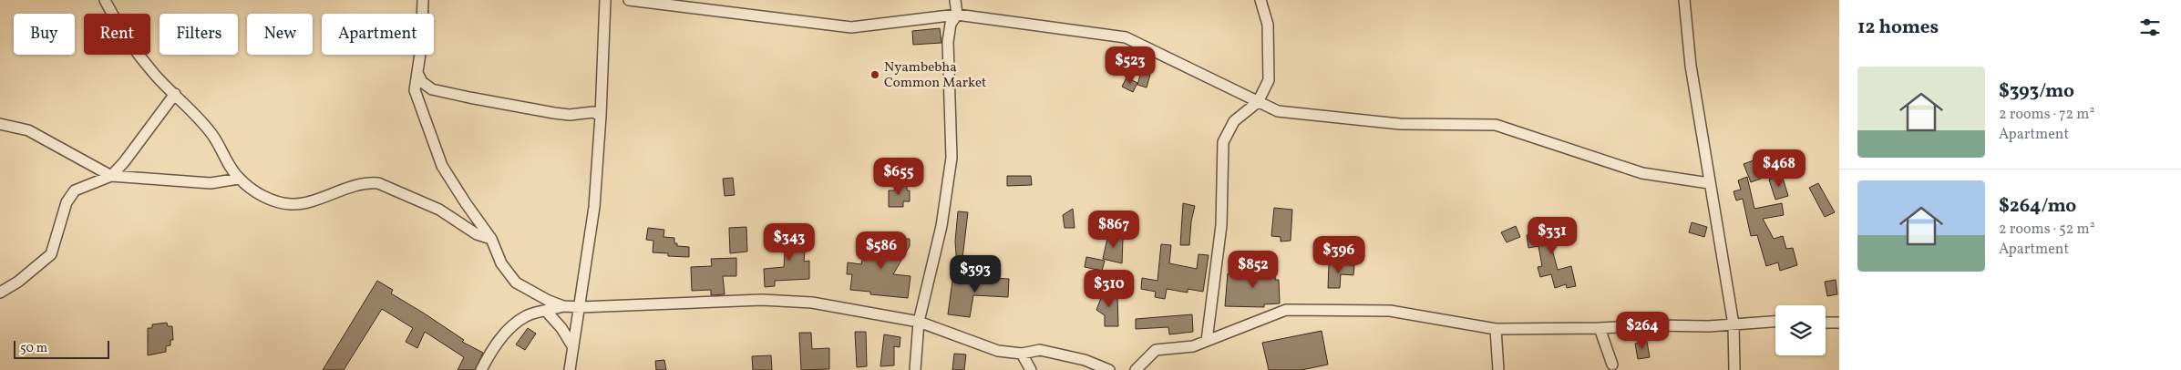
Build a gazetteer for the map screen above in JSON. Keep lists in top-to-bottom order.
{
  "places": ["Nyambebha Common Market"],
  "scale_bar": "50 m",
  "page": {
    "heading": "12 homes",
    "chip": [
      "Buy",
      "Rent",
      "Filters",
      "New",
      "Apartment"
    ],
    "price": [
      "$523",
      "$468",
      "$655",
      "$867",
      "$331",
      "$343",
      "$586",
      "$396",
      "$852",
      "$393",
      "$310",
      "$264"
    ],
    "list": [
      {
        "name": "$393/mo",
        "note": "2 rooms · 72 m² · Apartment"
      },
      {
        "name": "$264/mo",
        "note": "2 rooms · 52 m² · Apartment"
      }
    ],
    "scale": "50 m"
  }
}
